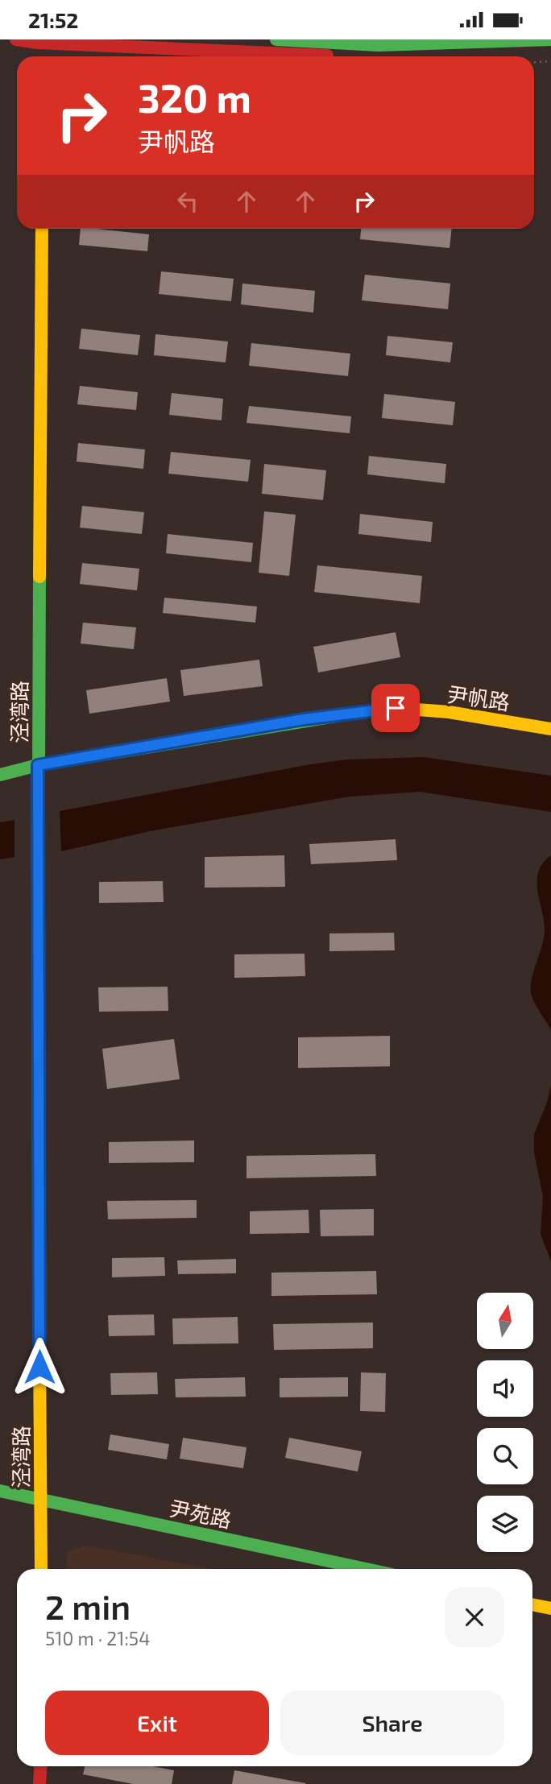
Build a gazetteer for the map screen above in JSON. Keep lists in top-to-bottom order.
{
  "streets": {
    "main road": ["尹帆路", "泾湾路", "尹苑路"]
  },
  "crossings": [
    ["尹帆路", "泾湾路"],
    ["泾湾路", "尹苑路"]
  ],
  "north": "top",
  "page": {
    "status": "21:52",
    "turn": ["320 m", "尹帆路"],
    "heading": ["2 min", "510 m · 21:54"],
    "buttons": ["Exit", "Share"]
  }
}
